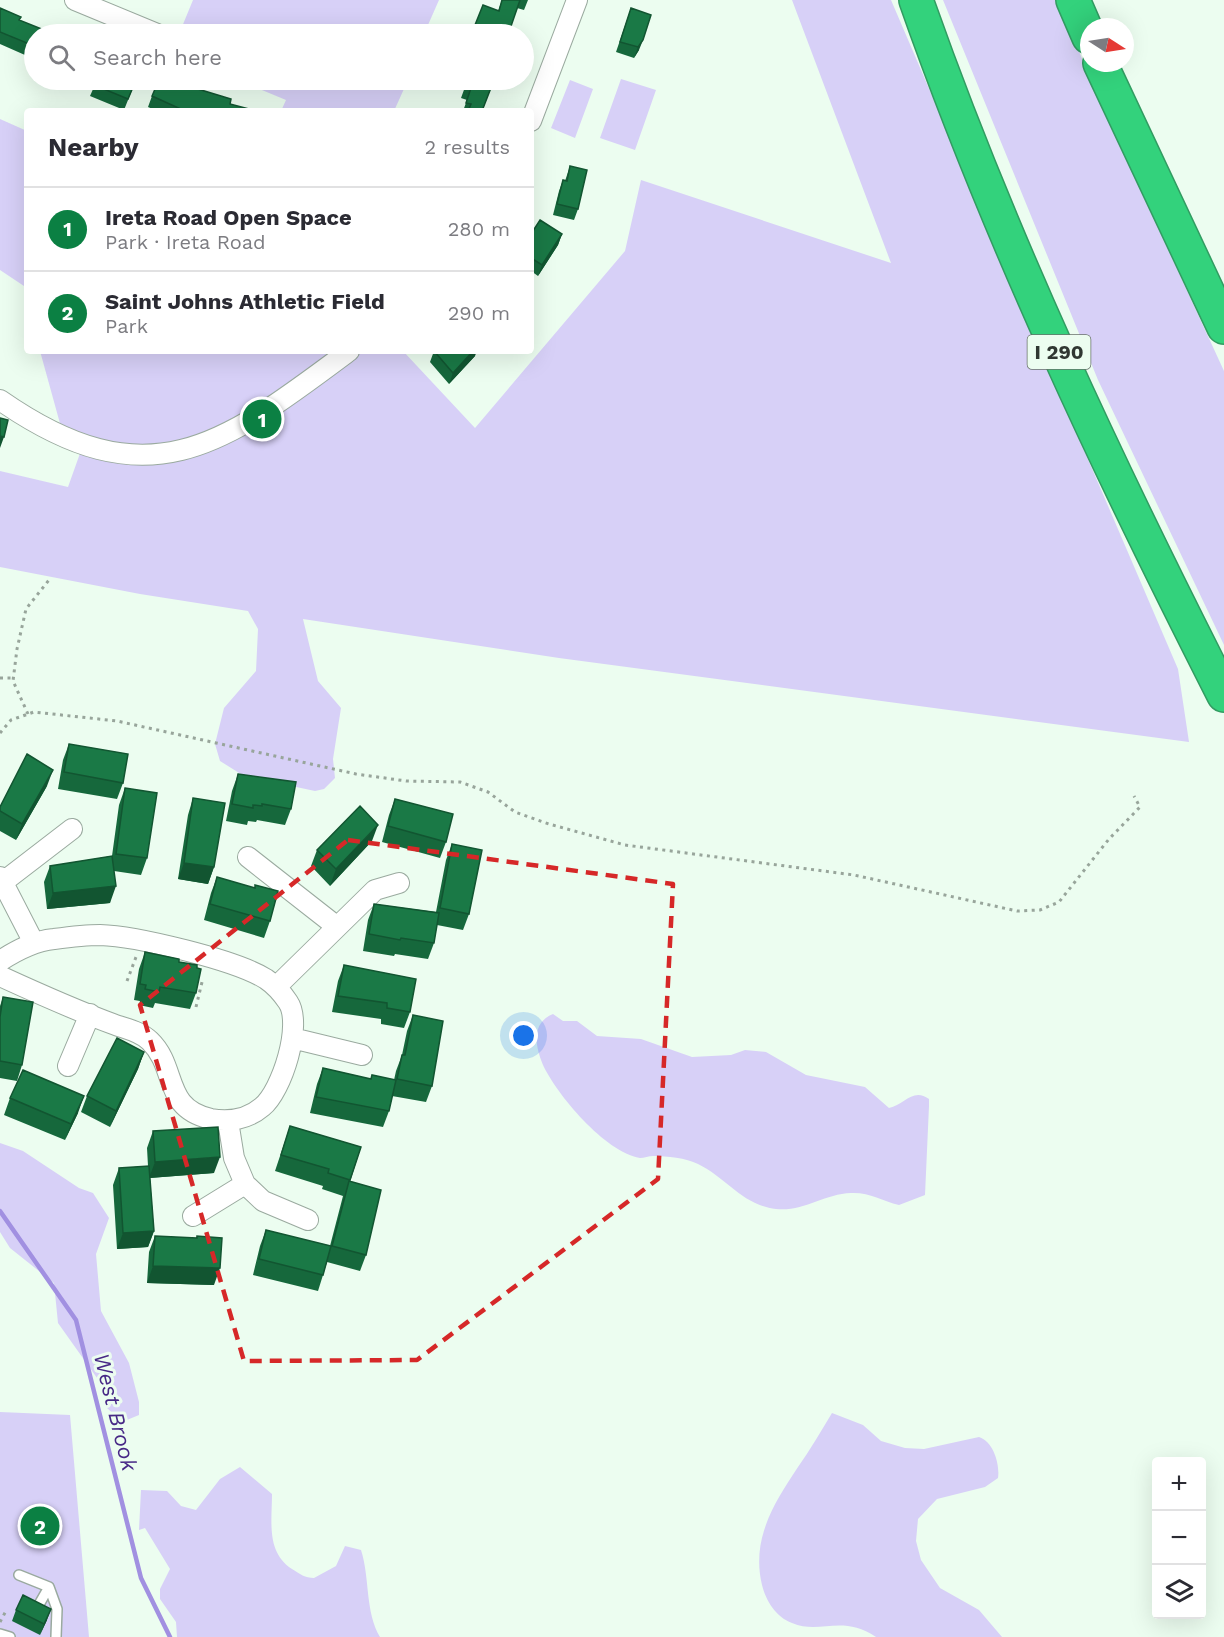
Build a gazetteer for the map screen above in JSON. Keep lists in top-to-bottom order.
{
  "streets": {
    "highway": ["I 290"]
  },
  "water": ["West Brook"],
  "north": "right",
  "page": {
    "search": "Search here",
    "heading": ["Nearby", "2 results"],
    "list": [
      {
        "mark": "1",
        "name": "Ireta Road Open Space",
        "note": "Park · Ireta Road",
        "value": "280 m"
      },
      {
        "mark": "2",
        "name": "Saint Johns Athletic Field",
        "note": "Park",
        "value": "290 m"
      }
    ],
    "pins": ["1", "2"],
    "map_buttons": ["+", "−"]
  }
}
